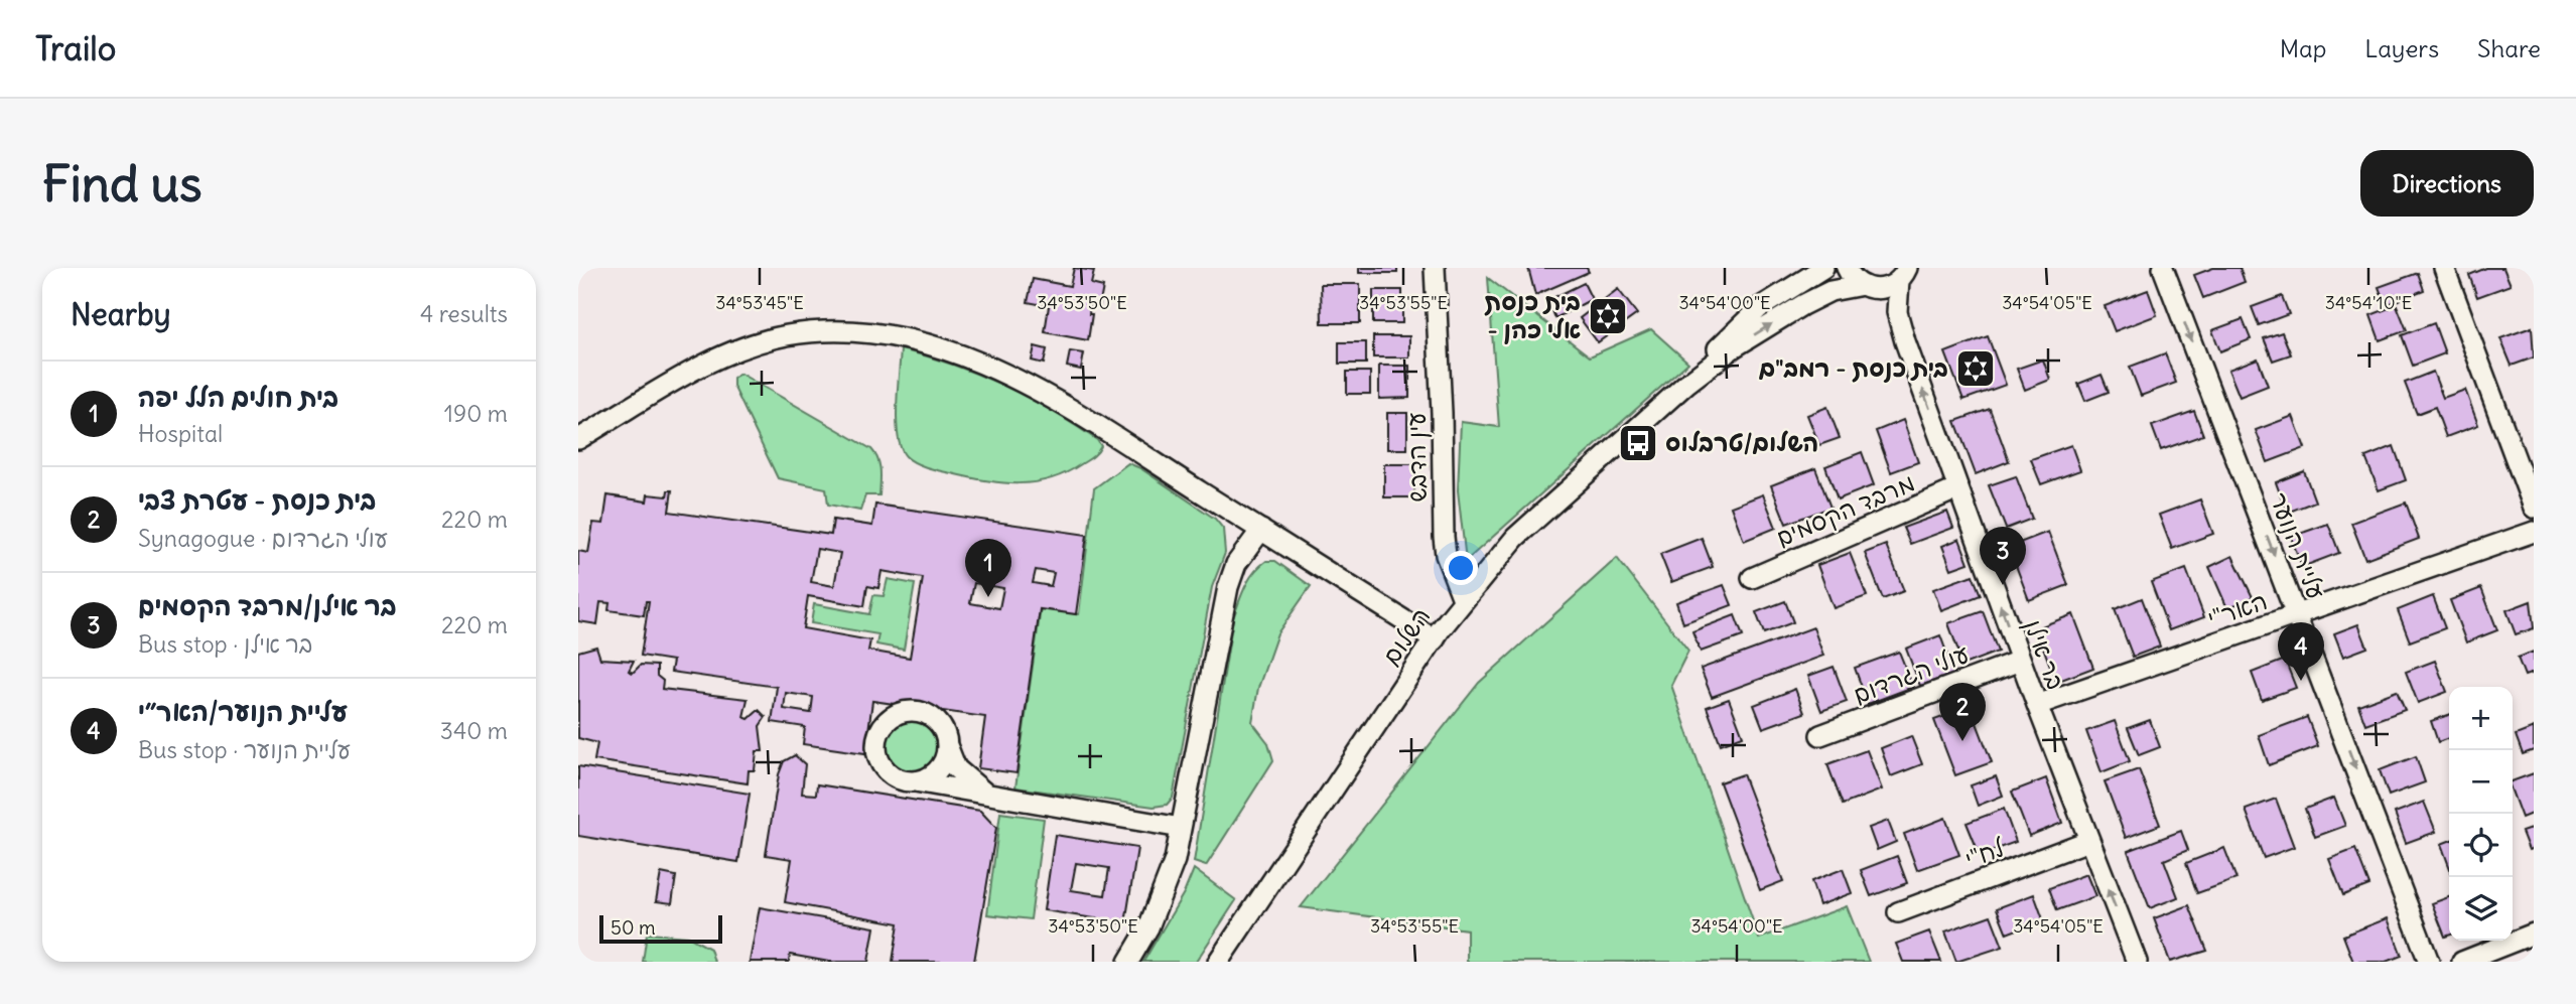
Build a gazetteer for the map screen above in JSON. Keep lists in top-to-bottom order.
{
  "streets": {
    "street": [
      "עין הדבש",
      "מרבד הקסמים",
      "עליית הנוער",
      "האר\"י",
      "השלום",
      "בר אילן",
      "עולי הגרדום",
      "לח\"י"
    ]
  },
  "crossings": [
    ["עין הדבש", "השלום"],
    ["מרבד הקסמים", "בר אילן"],
    ["עליית הנוער", "האר\"י"],
    ["האר\"י", "בר אילן"],
    ["השלום", "בר אילן"],
    ["בר אילן", "עולי הגרדום"],
    ["בר אילן", "לח\"י"]
  ],
  "one_way": ["עליית הנוער", "בר אילן"],
  "places": {
    "synagogue": ["בית כנסת - אלי כהן", "בית כנסת - רמב\"ם"],
    "bus stop": ["השלום/טרבלוס"]
  },
  "scale_bar": "50 m",
  "page": {
    "header": "Trailo",
    "nav": ["Map", "Layers", "Share"],
    "buttons": "Directions",
    "title": "Find us",
    "heading": ["Nearby", "4 results"],
    "list": [
      {
        "mark": "1",
        "name": "בית חולים הלל יפה",
        "note": "Hospital",
        "value": "190 m"
      },
      {
        "mark": "2",
        "name": "בית כנסת - עטרת צבי",
        "note": "Synagogue · עולי הגרדום",
        "value": "220 m"
      },
      {
        "mark": "3",
        "name": "בר אילן/מרבד הקסמים",
        "note": "Bus stop · בר אילן",
        "value": "220 m"
      },
      {
        "mark": "4",
        "name": "עליית הנוער/האר״י",
        "note": "Bus stop · עליית הנוער",
        "value": "340 m"
      }
    ],
    "pins": [
      "3",
      "1",
      "4",
      "2"
    ],
    "map_buttons": ["+", "−"],
    "scale": "50 m"
  },
  "coordinates": [
    "34°53'45\"E",
    "34°53'50\"E",
    "34°53'55\"E",
    "34°54'00\"E",
    "34°54'05\"E",
    "34°54'10\"E"
  ]
}
